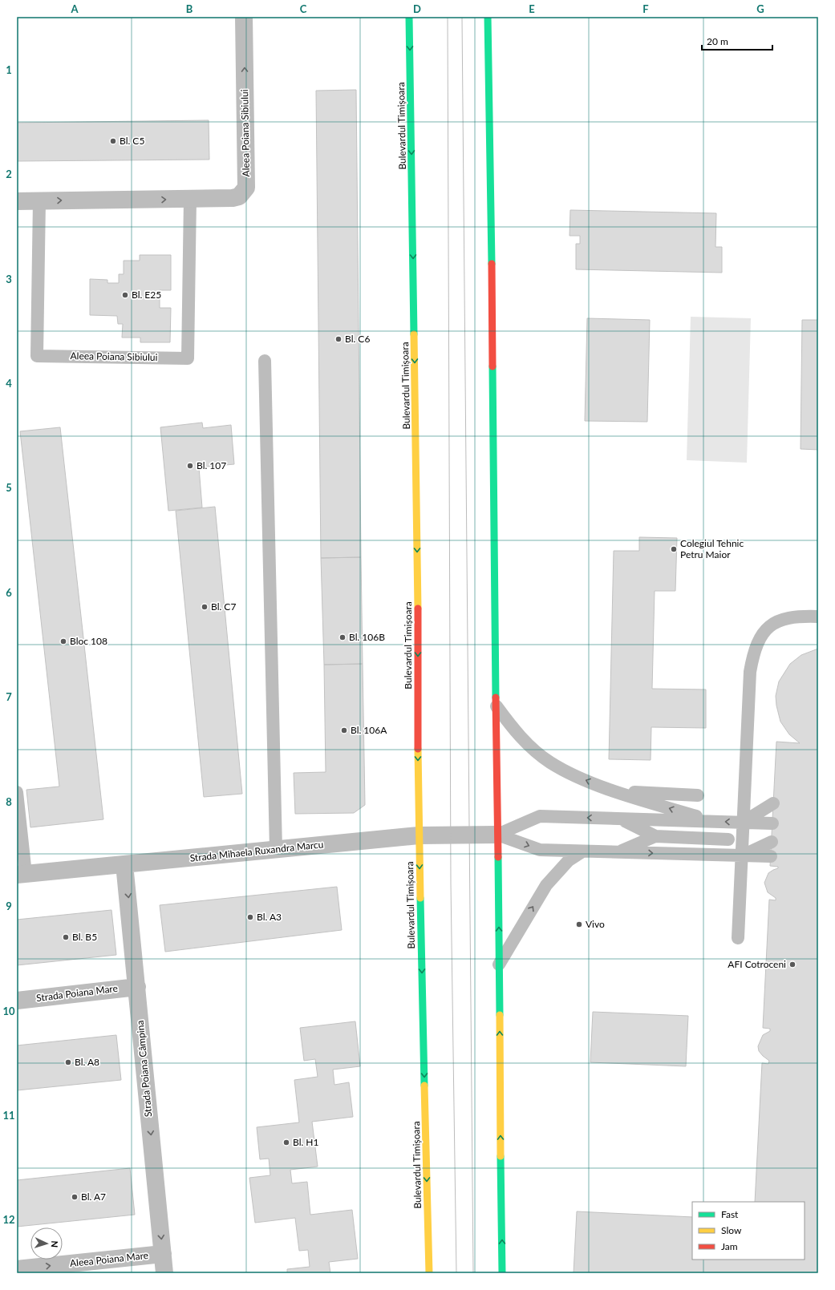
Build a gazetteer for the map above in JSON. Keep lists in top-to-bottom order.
{
  "streets": {
    "main road": ["Bulevardul Timișoara"],
    "street": [
      "Aleea Poiana Sibiului",
      "Strada Mihaela Ruxandra Marcu",
      "Strada Poiana Mare",
      "Strada Poiana Câmpina",
      "Aleea Poiana Mare"
    ]
  },
  "crossings": [
    ["Bulevardul Timișoara", "Strada Mihaela Ruxandra Marcu"],
    ["Strada Mihaela Ruxandra Marcu", "Strada Poiana Câmpina"],
    ["Strada Poiana Mare", "Strada Poiana Câmpina"],
    ["Strada Poiana Câmpina", "Aleea Poiana Mare"]
  ],
  "one_way": ["Bulevardul Timișoara", "Strada Poiana Câmpina", "Aleea Poiana Mare"],
  "places": [
    "Bl. C5",
    "Bl. E25",
    "Bl. C6",
    "Bl. 107",
    "Colegiul Tehnic Petru Maior",
    "Bl. C7",
    "Bl. 106B",
    "Bloc 108",
    "Bl. 106A",
    "Bl. A3",
    "Vivo",
    "Bl. B5",
    "AFI Cotroceni",
    "Bl. A8",
    "Bl. H1",
    "Bl. A7"
  ],
  "legend": ["Fast", "Slow", "Jam"],
  "scale_bar": "20 m",
  "north": "right",
  "grid": {
    "columns": [
      "A",
      "B",
      "C",
      "D",
      "E",
      "F",
      "G"
    ],
    "rows": [
      "1",
      "2",
      "3",
      "4",
      "5",
      "6",
      "7",
      "8",
      "9",
      "10",
      "11",
      "12"
    ]
  }
}
